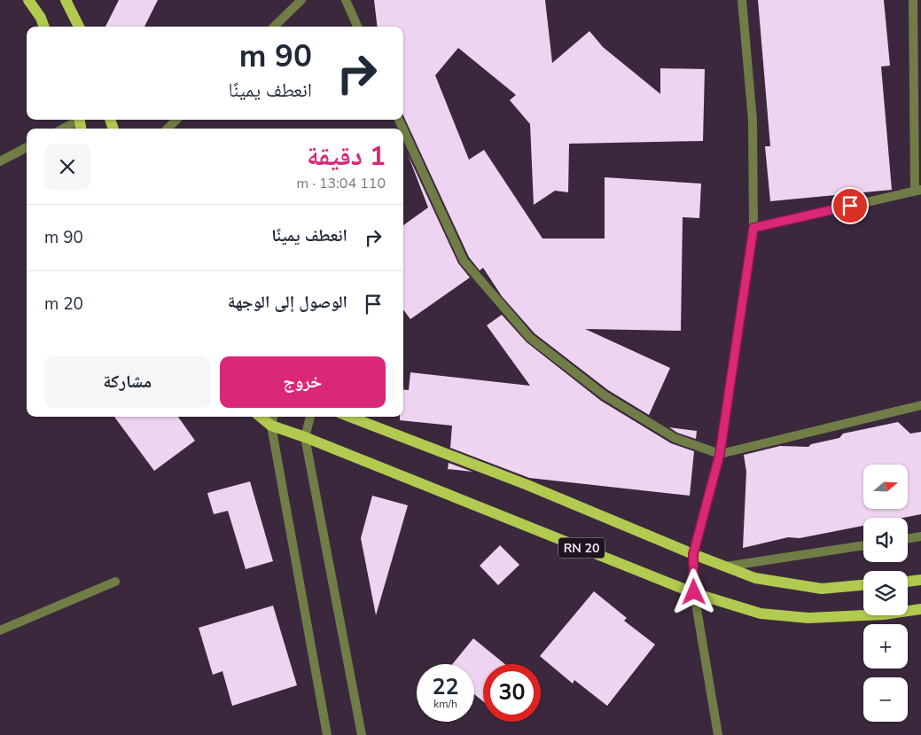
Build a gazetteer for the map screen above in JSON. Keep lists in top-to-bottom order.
{
  "streets": {
    "main road": ["RN 20"]
  },
  "north": "right",
  "page": {
    "turn": ["90 m", "انعطف يمينًا"],
    "heading": ["1 دقيقة", "110 m · 13:04"],
    "list": [
      {
        "name": "انعطف يمينًا",
        "value": "90 m"
      },
      {
        "name": "الوصول إلى الوجهة",
        "value": "20 m"
      }
    ],
    "buttons": ["خروج", "مشاركة"],
    "map_buttons": ["+", "−"],
    "speed": "22 km/h",
    "limit": "30"
  }
}
